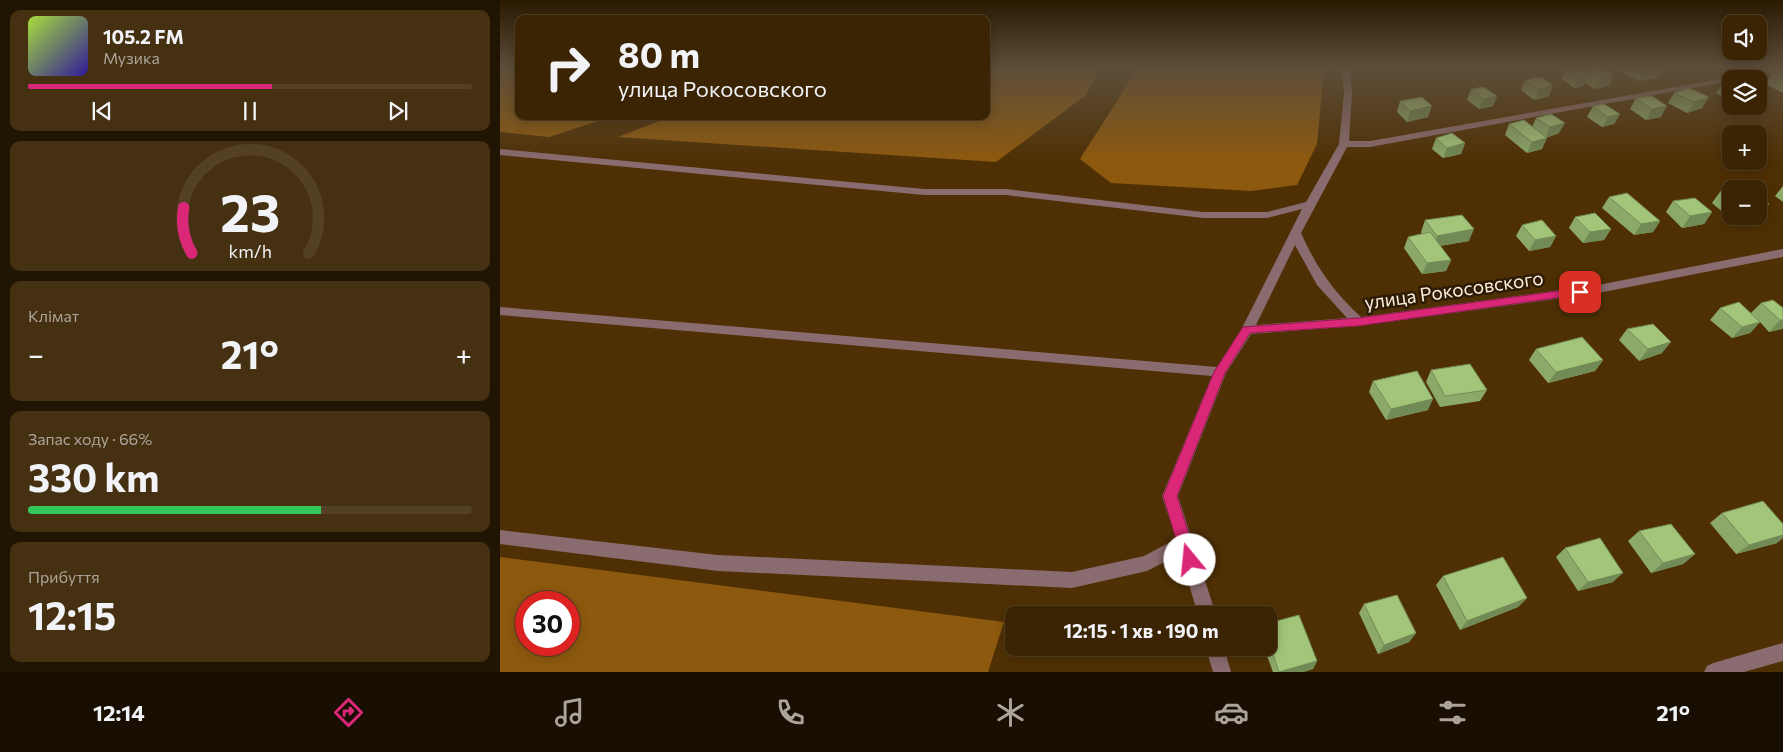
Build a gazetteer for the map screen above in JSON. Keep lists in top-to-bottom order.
{
  "streets": {
    "street": ["улица Рокосовского"]
  },
  "page": {
    "map_buttons": ["+", "−"],
    "turn": ["80 m", "улица Рокосовского"],
    "song": ["105.2 FM", "Музика"],
    "tile": [
      "Клімат",
      ["Запас ходу · 66%", "330 km"],
      ["Прибуття", "12:15"]
    ],
    "heat": ["−", "21°", "+"],
    "limit": "30",
    "trip": "12:15 · 1 хв · 190 m",
    "tabs": ["12:14", "21°"],
    "gauge": ["23", "km/h"]
  }
}
